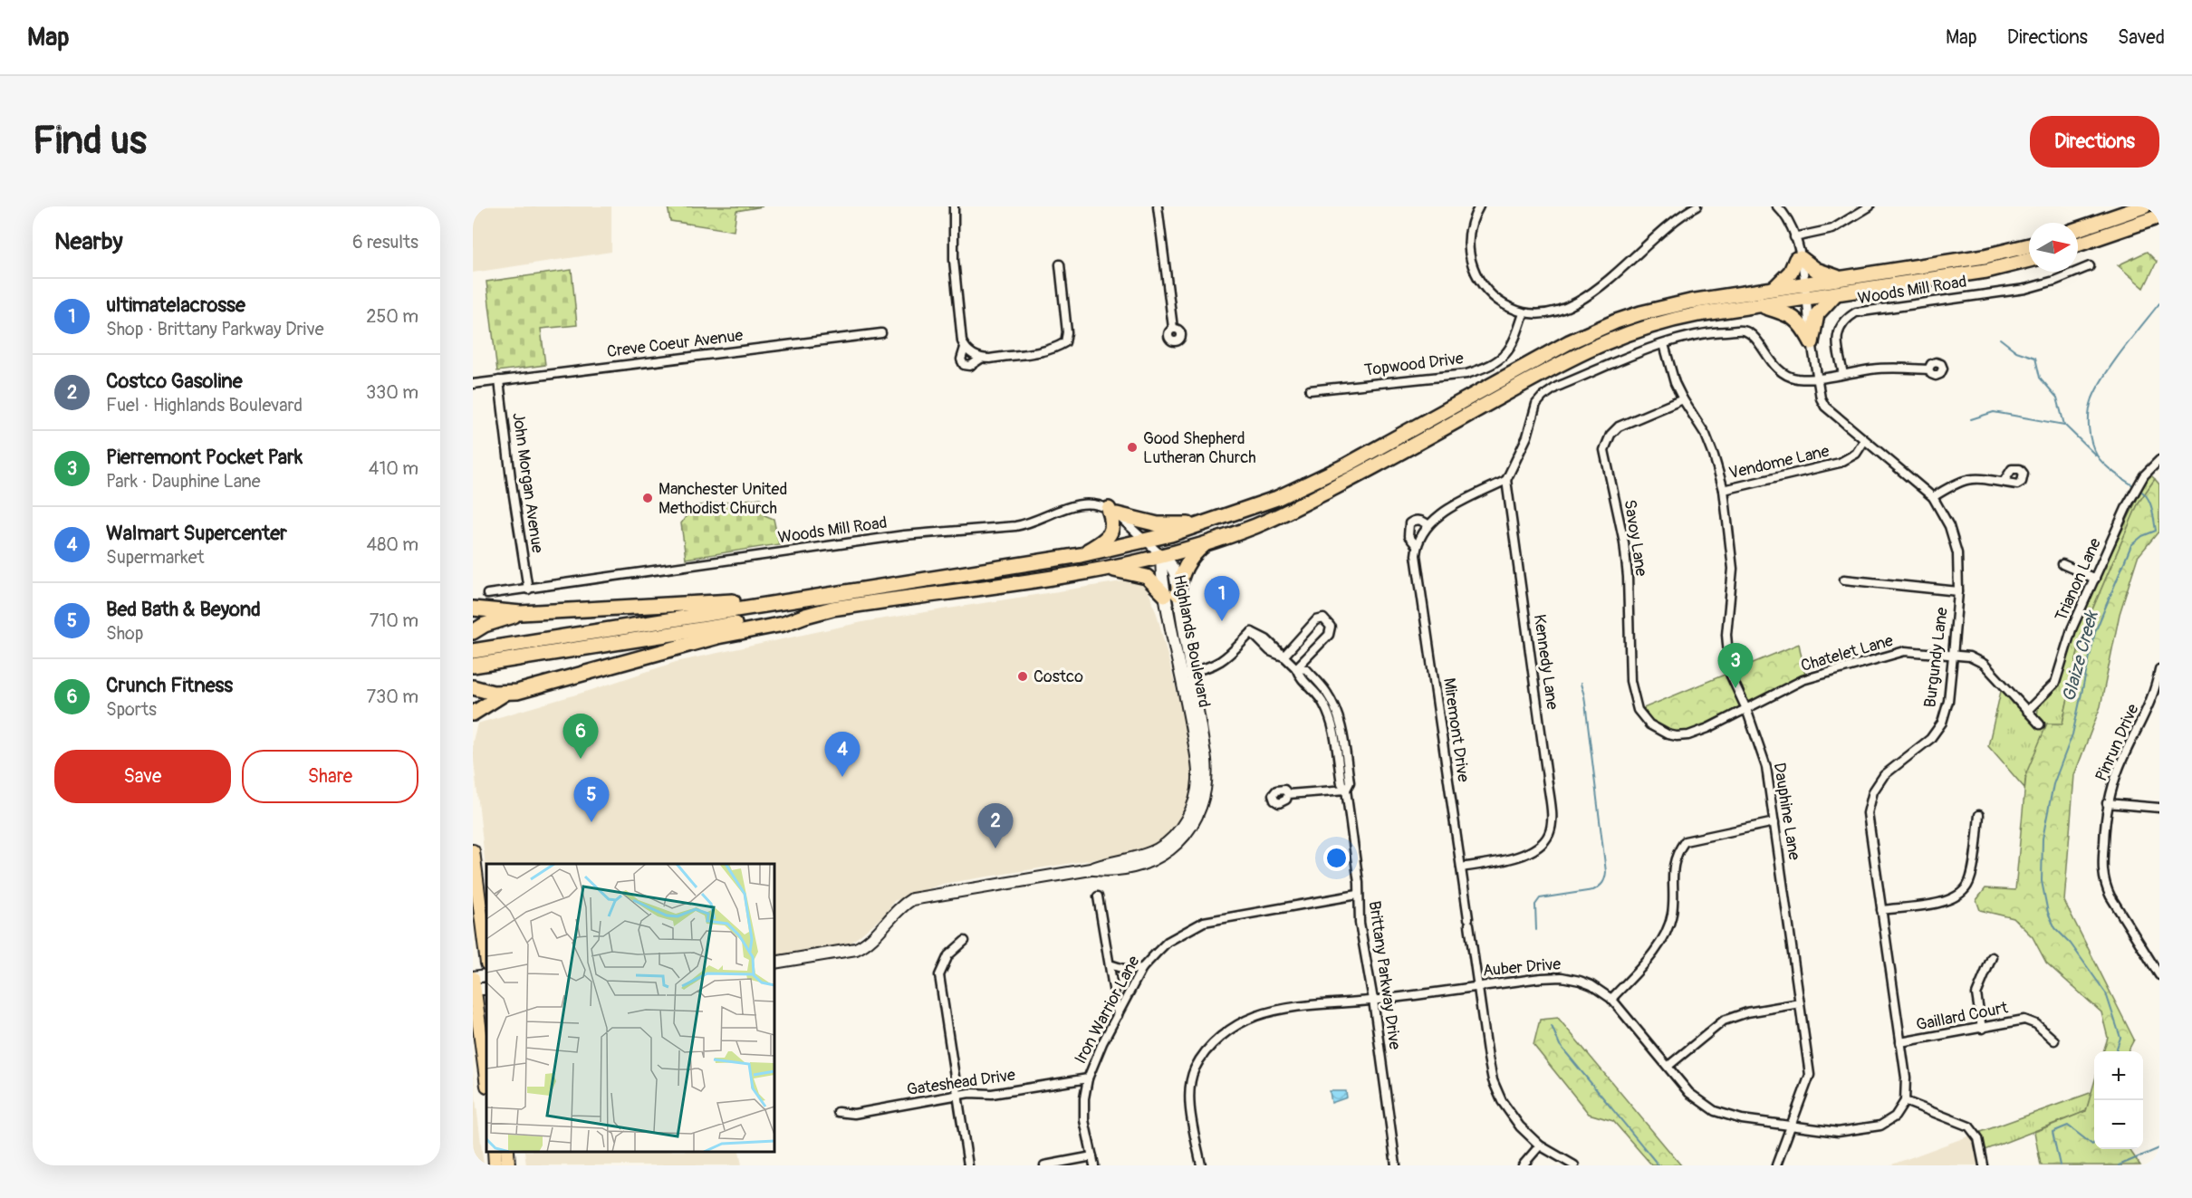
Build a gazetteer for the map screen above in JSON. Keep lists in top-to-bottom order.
{
  "streets": {
    "street": [
      "Woods Mill Road",
      "Creve Coeur Avenue",
      "Topwood Drive",
      "Vendome Lane",
      "John Morgan Avenue",
      "Savoy Lane",
      "Trianon Lane",
      "Highlands Boulevard",
      "Chatelet Lane",
      "Burgundy Lane",
      "Kennedy Lane",
      "Miremont Drive",
      "Pinrun Drive",
      "Dauphine Lane",
      "Auber Drive",
      "Brittany Parkway Drive",
      "Iron Warrior Lane",
      "Gaillard Court",
      "Gateshead Drive"
    ]
  },
  "crossings": [
    ["Woods Mill Road", "John Morgan Avenue"],
    ["Creve Coeur Avenue", "John Morgan Avenue"],
    ["Vendome Lane", "Burgundy Lane"],
    ["Vendome Lane", "Dauphine Lane"],
    ["Savoy Lane", "Chatelet Lane"],
    ["Savoy Lane", "Dauphine Lane"],
    ["Trianon Lane", "Chatelet Lane"],
    ["Highlands Boulevard", "Brittany Parkway Drive"],
    ["Chatelet Lane", "Burgundy Lane"],
    ["Chatelet Lane", "Dauphine Lane"],
    ["Burgundy Lane", "Auber Drive"],
    ["Burgundy Lane", "Gaillard Court"],
    ["Kennedy Lane", "Miremont Drive"],
    ["Miremont Drive", "Auber Drive"],
    ["Dauphine Lane", "Auber Drive"],
    ["Auber Drive", "Brittany Parkway Drive"],
    ["Brittany Parkway Drive", "Iron Warrior Lane"],
    ["Iron Warrior Lane", "Gateshead Drive"]
  ],
  "water": ["Glaize Creek"],
  "places": ["Good Shepherd Lutheran Church", "Manchester United Methodist Church", "Costco"],
  "north": "right",
  "page": {
    "header": "Map",
    "nav": ["Map", "Directions", "Saved"],
    "buttons": [
      "Directions",
      ["Save", "Share"]
    ],
    "title": "Find us",
    "heading": ["Nearby", "6 results"],
    "list": [
      {
        "mark": "1",
        "name": "ultimatelacrosse",
        "note": "Shop · Brittany Parkway Drive",
        "value": "250 m"
      },
      {
        "mark": "2",
        "name": "Costco Gasoline",
        "note": "Fuel · Highlands Boulevard",
        "value": "330 m"
      },
      {
        "mark": "3",
        "name": "Pierremont Pocket Park",
        "note": "Park · Dauphine Lane",
        "value": "410 m"
      },
      {
        "mark": "4",
        "name": "Walmart Supercenter",
        "note": "Supermarket",
        "value": "480 m"
      },
      {
        "mark": "5",
        "name": "Bed Bath & Beyond",
        "note": "Shop",
        "value": "710 m"
      },
      {
        "mark": "6",
        "name": "Crunch Fitness",
        "note": "Sports",
        "value": "730 m"
      }
    ],
    "pins": [
      "1",
      "3",
      "6",
      "4",
      "5",
      "2"
    ],
    "map_buttons": ["+", "−"]
  }
}
